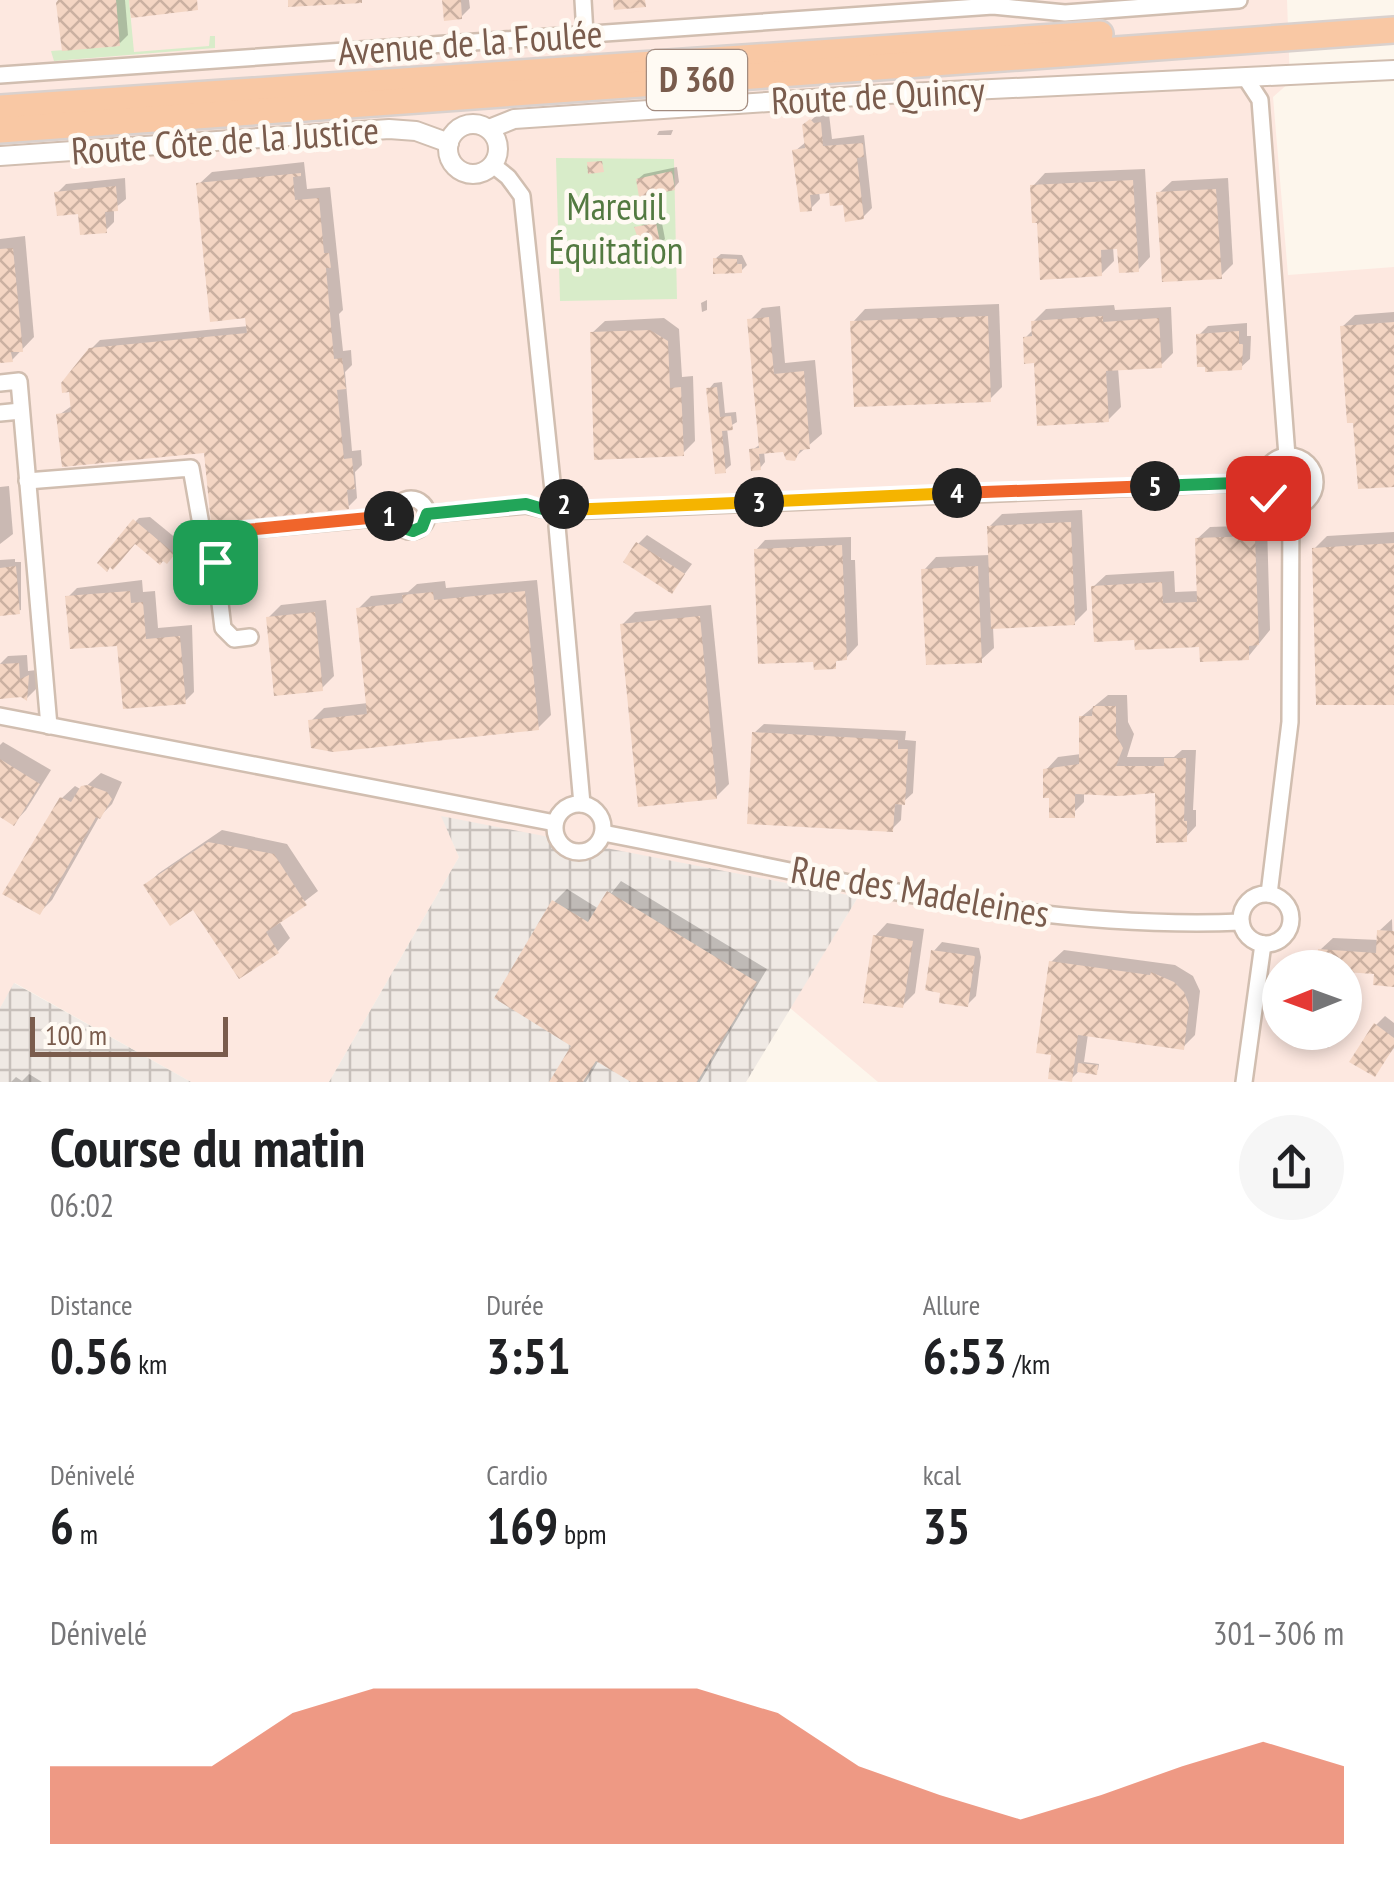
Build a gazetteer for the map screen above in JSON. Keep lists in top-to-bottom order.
{
  "streets": {
    "highway": ["D 360"],
    "street": [
      "Avenue de la Foulée",
      "Route de Quincy",
      "Route Côte de la Justice",
      "Rue des Madeleines"
    ]
  },
  "crossings": [
    ["Route de Quincy", "Route Côte de la Justice"]
  ],
  "parks": ["Mareuil Équitation"],
  "scale_bar": "100 m",
  "north": "left",
  "page": {
    "pins": [
      "5",
      "4",
      "3",
      "2",
      "1"
    ],
    "scale": "100 m",
    "heading": ["Course du matin", "06:02"],
    "stats": [
      ["Distance", "0.56 km"],
      ["Durée", "3:51"],
      ["Allure", "6:53 /km"],
      ["Dénivelé", "6 m"],
      ["Cardio", "169 bpm"],
      ["kcal", "35"]
    ],
    "chart": ["Dénivelé", "301–306 m"]
  }
}
